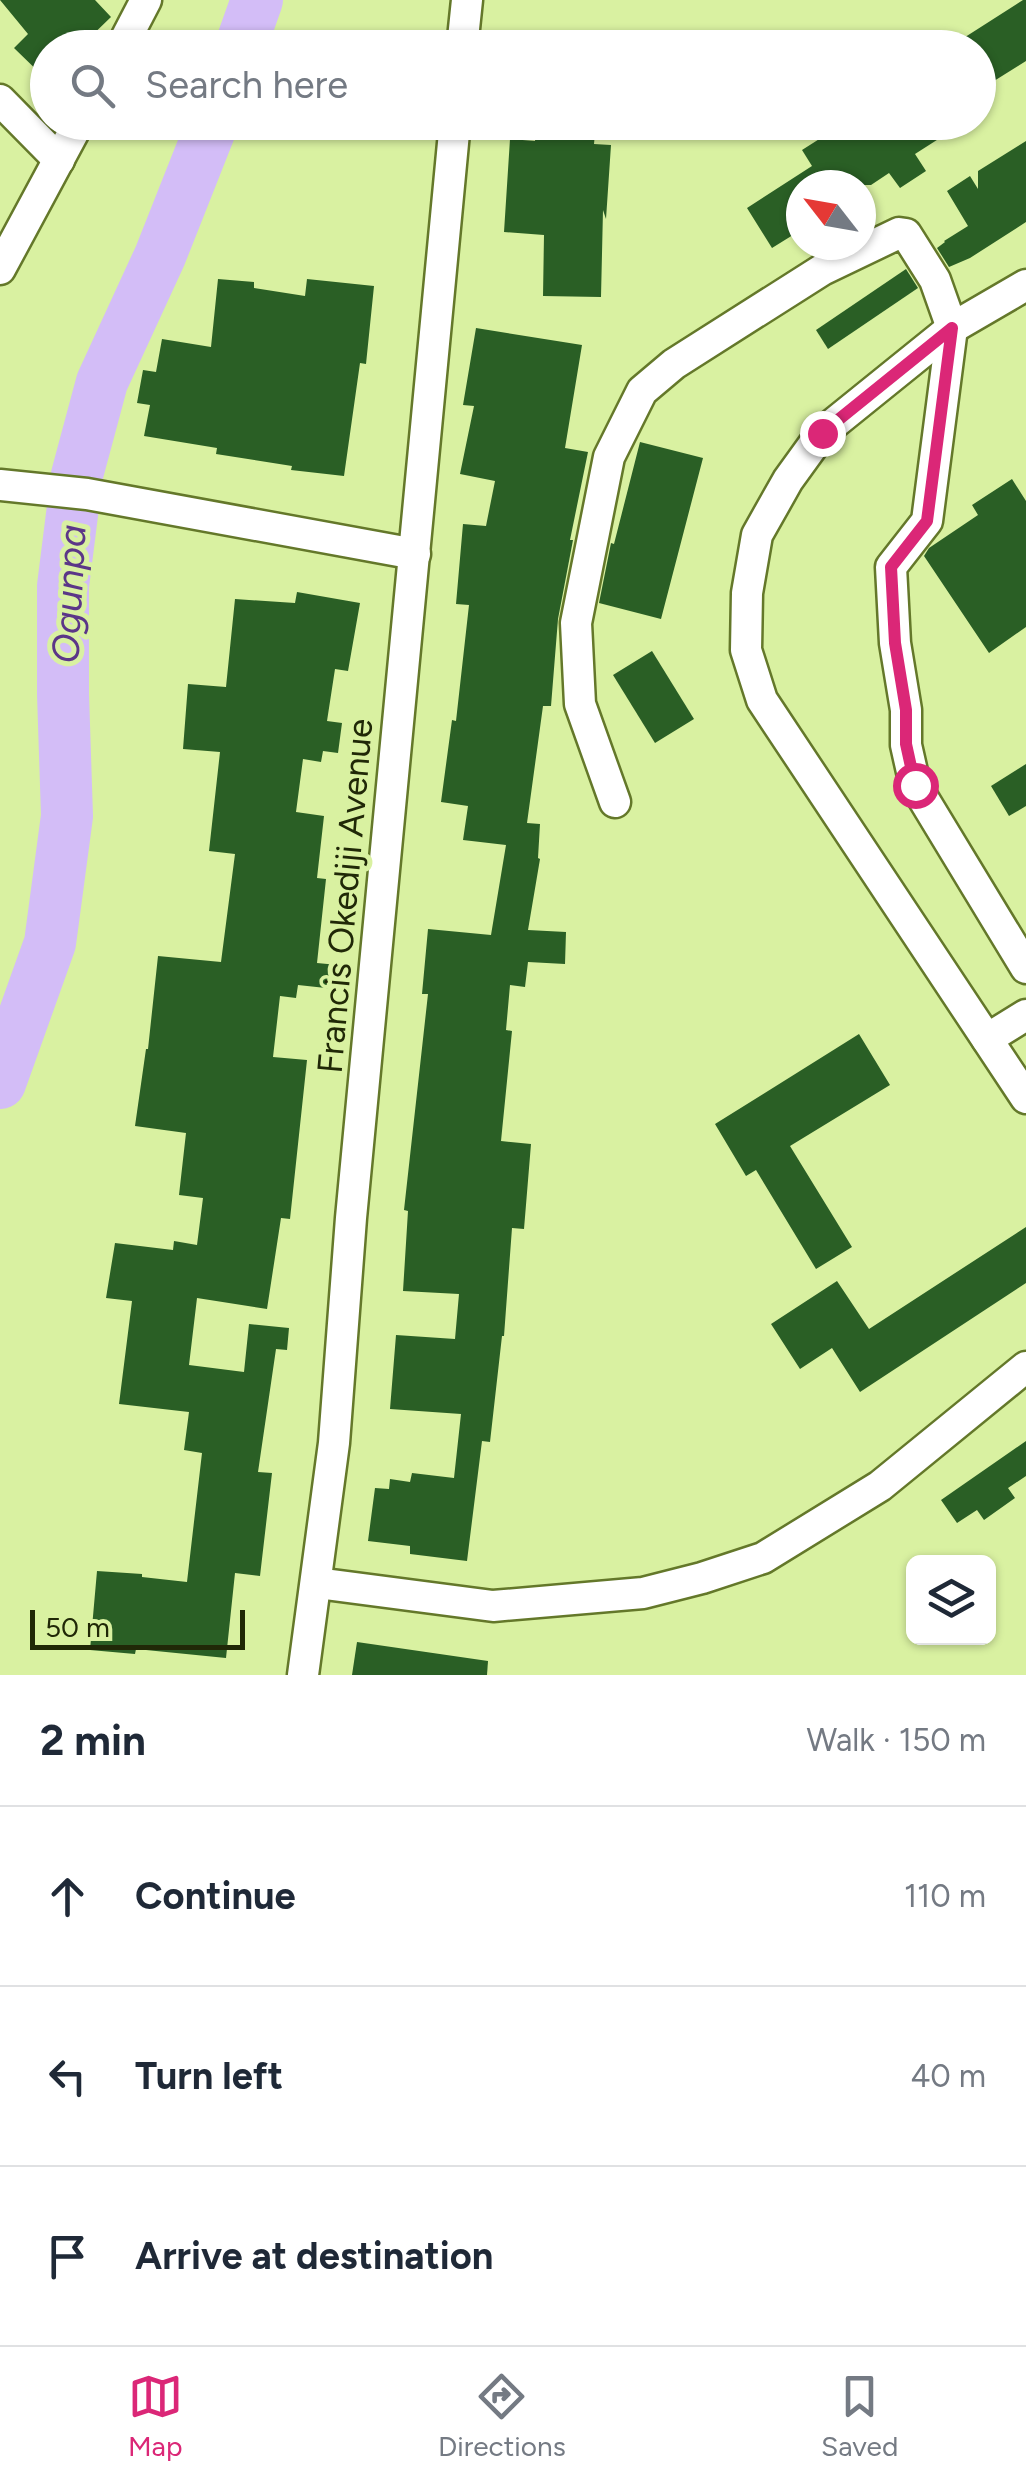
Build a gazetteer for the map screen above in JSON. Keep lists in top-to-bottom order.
{
  "streets": {
    "street": ["Francis Okediji Avenue"]
  },
  "water": ["Ogunpa"],
  "scale_bar": "50 m",
  "north": "top left",
  "page": {
    "search": "Search here",
    "scale": "50 m",
    "heading": ["2 min", "Walk · 150 m"],
    "list": [
      ["Continue", "110 m"],
      ["Turn left", "40 m"],
      "Arrive at destination"
    ],
    "nav": ["Map", "Directions", "Saved"]
  }
}
